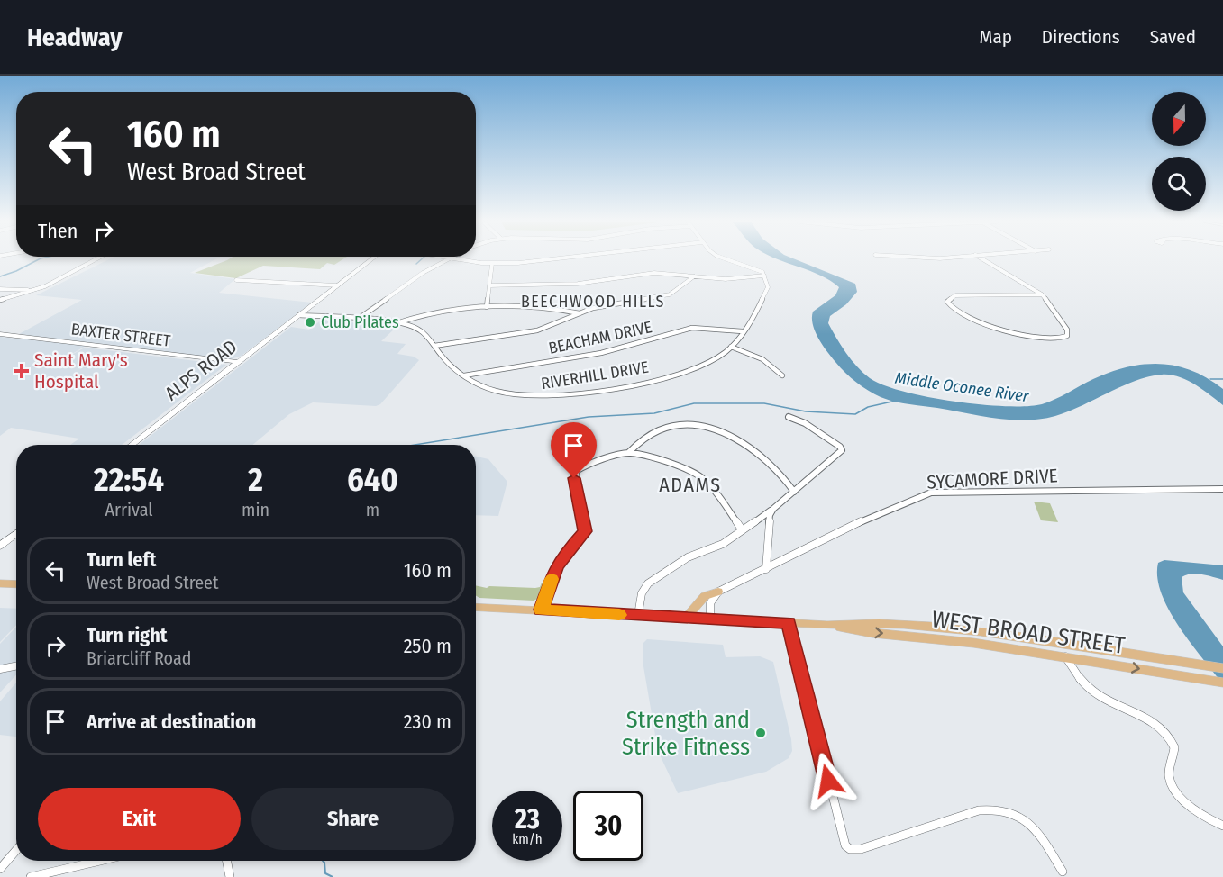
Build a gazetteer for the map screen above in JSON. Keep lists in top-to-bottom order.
{
  "streets": {
    "main road": ["BAXTER STREET", "ALPS ROAD", "WEST BROAD STREET"],
    "street": ["BEACHAM DRIVE", "RIVERHILL DRIVE", "SYCAMORE DRIVE"]
  },
  "crossings": [
    ["BAXTER STREET", "ALPS ROAD"],
    ["BEACHAM DRIVE", "RIVERHILL DRIVE"],
    ["ALPS ROAD", "RIVERHILL DRIVE"]
  ],
  "districts": ["BEECHWOOD HILLS", "ADAMS"],
  "water": ["Middle Oconee River"],
  "places": {
    "other": ["Club Pilates", "Strength and Strike Fitness"],
    "health": ["Saint Mary's Hospital"]
  },
  "north": "bottom",
  "page": {
    "header": "Headway",
    "nav": ["Map", "Directions", "Saved"],
    "turn": ["160 m", "West Broad Street"],
    "then": "Then",
    "eta": [
      "22:54",
      "Arrival",
      "2",
      "min",
      "640",
      "m"
    ],
    "list": [
      {
        "name": "Turn left",
        "note": "West Broad Street",
        "value": "160 m"
      },
      {
        "name": "Turn right",
        "note": "Briarcliff Road",
        "value": "250 m"
      },
      {
        "name": "Arrive at destination",
        "value": "230 m"
      }
    ],
    "buttons": ["Exit", "Share"],
    "speed": "23 km/h",
    "limit": "30"
  }
}
